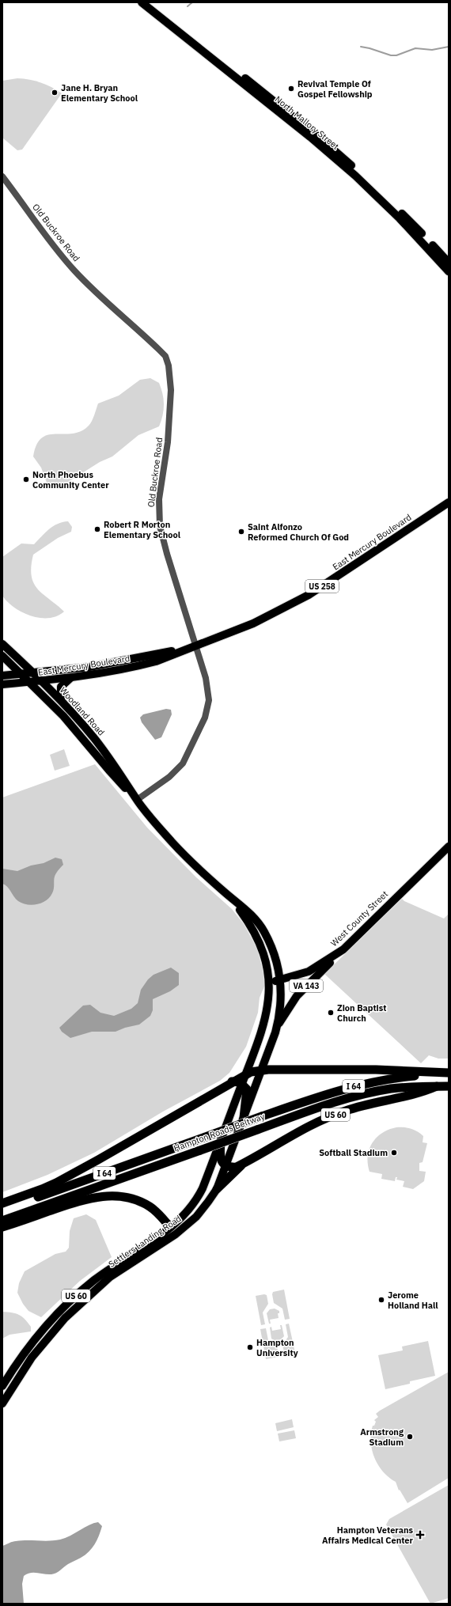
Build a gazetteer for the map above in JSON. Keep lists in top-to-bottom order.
{
  "streets": {
    "highway": ["I 64", "US 60", "Hampton Roads Beltway"],
    "main road": [
      "North Mallory Street",
      "East Mercury Boulevard",
      "US 258",
      "Woodland Road",
      "West County Street",
      "VA 143",
      "Settlers Landing Road"
    ],
    "street": ["Old Buckroe Road"]
  },
  "crossings": [
    ["Old Buckroe Road", "East Mercury Boulevard"],
    ["Old Buckroe Road", "Woodland Road"],
    ["East Mercury Boulevard", "Woodland Road"],
    ["Woodland Road", "West County Street"],
    ["Woodland Road", "Settlers Landing Road"],
    ["West County Street", "VA 143"],
    ["West County Street", "Settlers Landing Road"],
    ["VA 143", "Settlers Landing Road"],
    ["US 60", "Hampton Roads Beltway"],
    ["US 60", "Settlers Landing Road"]
  ],
  "places": {
    "other": [
      "Revival Temple Of Gospel Fellowship",
      "Jane H. Bryan Elementary School",
      "North Phoebus Community Center",
      "Robert R Morton Elementary School",
      "Saint Alfonzo Reformed Church Of God",
      "Zion Baptist Church",
      "Softball Stadium",
      "Jerome Holland Hall",
      "Hampton University",
      "Armstrong Stadium"
    ],
    "health": ["Hampton Veterans Affairs Medical Center"]
  }
}
